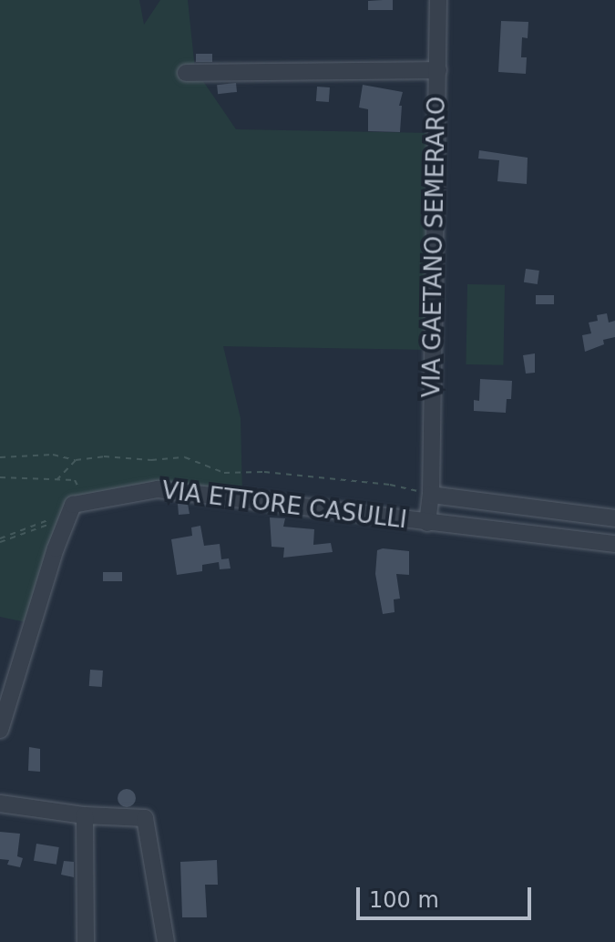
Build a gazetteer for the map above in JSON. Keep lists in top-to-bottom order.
{
  "streets": {
    "street": ["VIA GAETANO SEMERARO", "VIA ETTORE CASULLI"]
  },
  "crossings": [
    ["VIA GAETANO SEMERARO", "VIA ETTORE CASULLI"]
  ],
  "scale_bar": "100 m"
}
